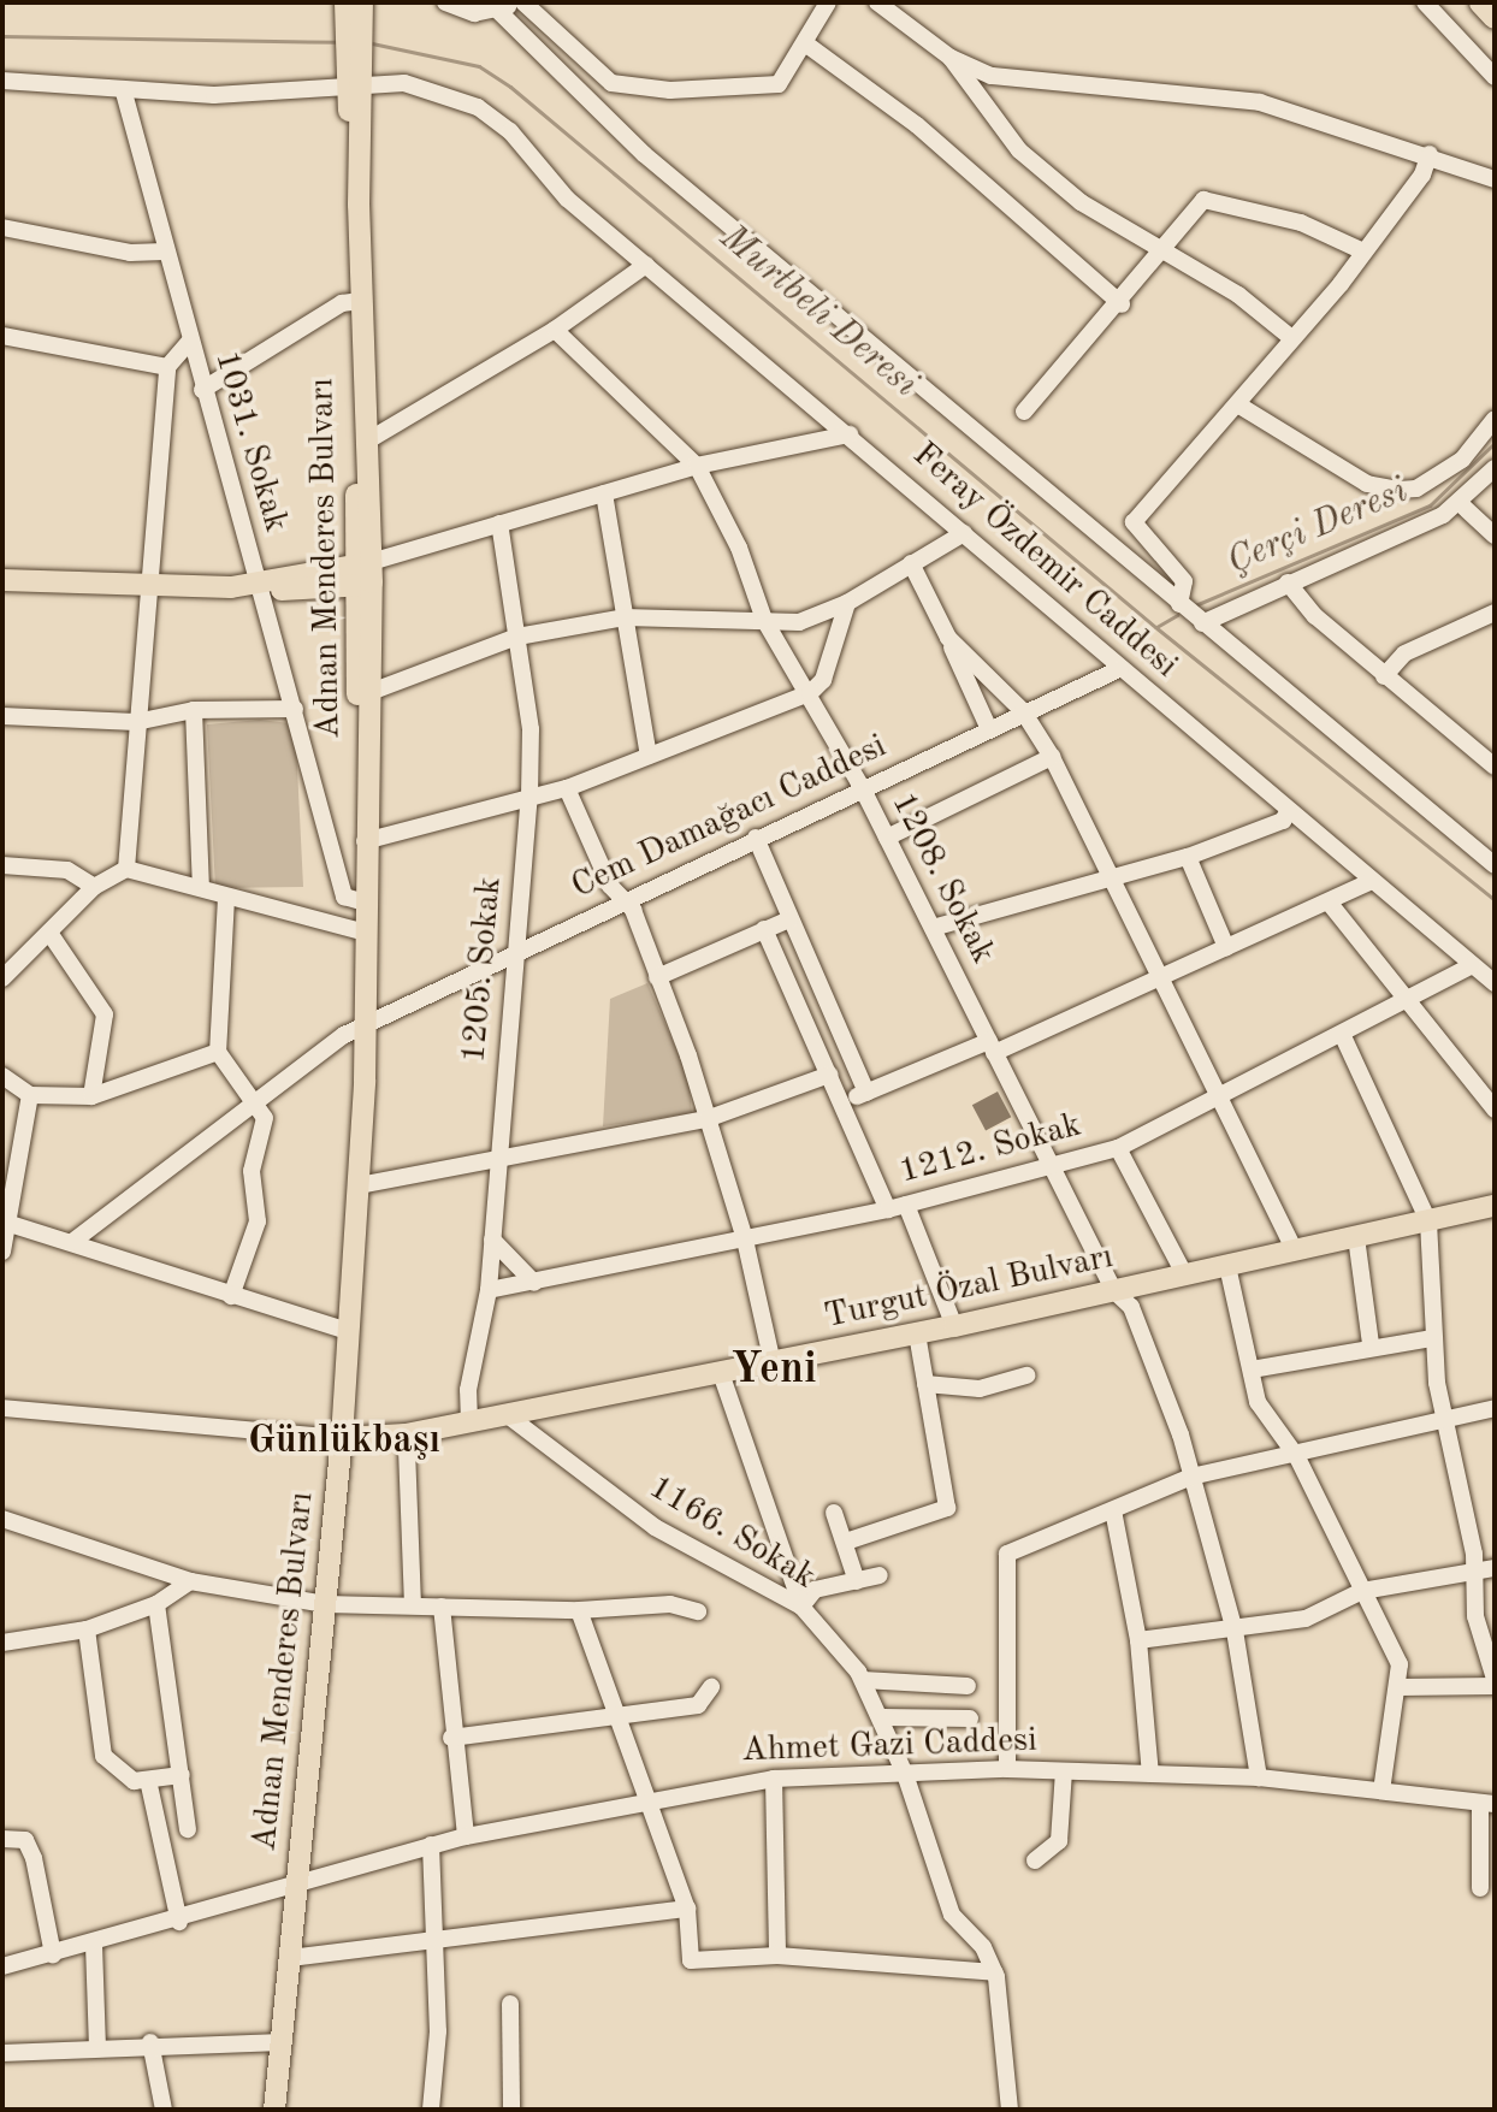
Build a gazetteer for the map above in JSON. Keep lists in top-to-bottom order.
{
  "streets": {
    "main road": ["Adnan Menderes Bulvarı", "Turgut Özal Bulvarı"],
    "street": [
      "1031. Sokak",
      "Feray Özdemir Caddesi",
      "Cem Damağacı Caddesi",
      "1208. Sokak",
      "1205. Sokak",
      "1212. Sokak",
      "1166. Sokak",
      "Ahmet Gazi Caddesi"
    ]
  },
  "crossings": [
    ["1031. Sokak", "Adnan Menderes Bulvarı"],
    ["1031. Sokak", "Feray Özdemir Caddesi"],
    ["Adnan Menderes Bulvarı", "Feray Özdemir Caddesi"],
    ["Adnan Menderes Bulvarı", "Cem Damağacı Caddesi"],
    ["Adnan Menderes Bulvarı", "Turgut Özal Bulvarı"],
    ["Adnan Menderes Bulvarı", "Ahmet Gazi Caddesi"],
    ["Feray Özdemir Caddesi", "Cem Damağacı Caddesi"],
    ["Feray Özdemir Caddesi", "1212. Sokak"],
    ["Cem Damağacı Caddesi", "1208. Sokak"],
    ["Cem Damağacı Caddesi", "1205. Sokak"],
    ["1208. Sokak", "1212. Sokak"],
    ["1208. Sokak", "Turgut Özal Bulvarı"],
    ["1208. Sokak", "Ahmet Gazi Caddesi"],
    ["1205. Sokak", "1212. Sokak"],
    ["1205. Sokak", "Turgut Özal Bulvarı"],
    ["Turgut Özal Bulvarı", "1166. Sokak"],
    ["1166. Sokak", "Ahmet Gazi Caddesi"]
  ],
  "districts": ["Yeni", "Günlükbaşı"],
  "water": ["Murtbeli Deresi", "Çerçi Deresi"]
}
